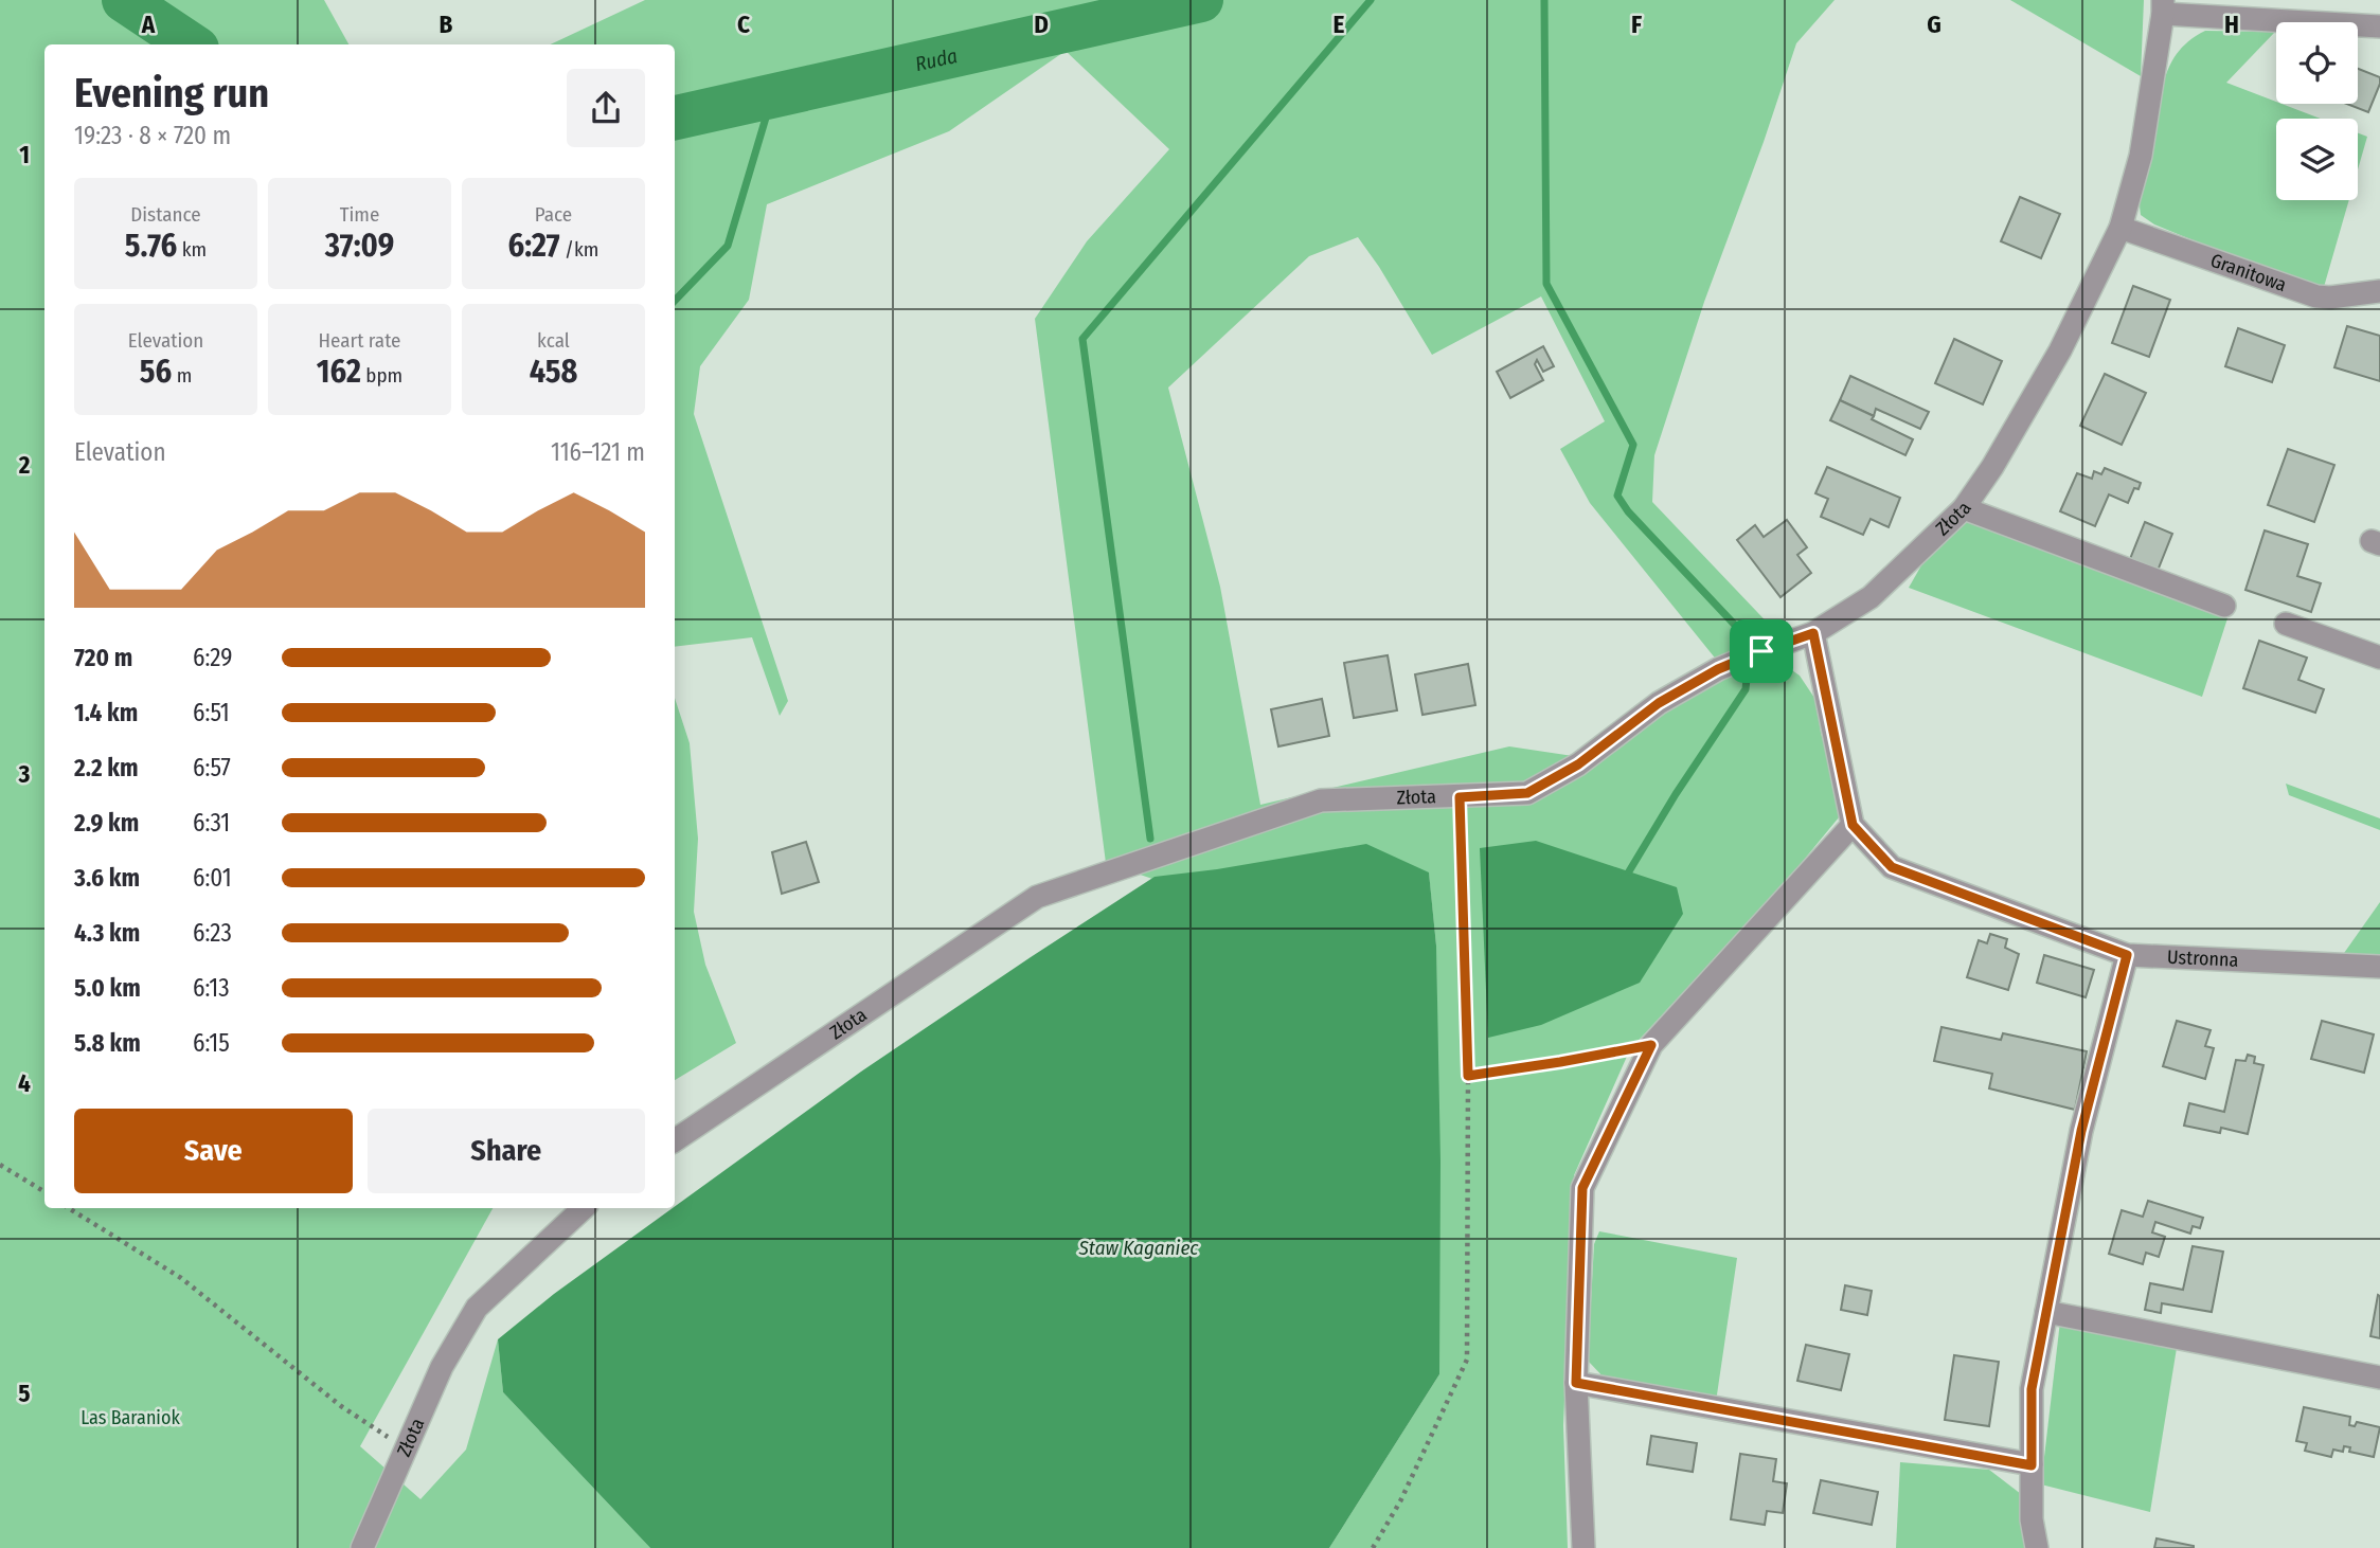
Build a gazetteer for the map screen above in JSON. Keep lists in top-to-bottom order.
{
  "streets": {
    "street": ["Granitowa", "Złota", "Ustronna"]
  },
  "crossings": [
    ["Granitowa", "Złota"]
  ],
  "water": ["Ruda", "Staw Kaganiec"],
  "parks": ["Las Baraniok"],
  "page": {
    "heading": ["Evening run", "19:23 · 8 × 720 m"],
    "stats": [
      ["Distance", "5.76 km"],
      ["Time", "37:09"],
      ["Pace", "6:27 /km"],
      ["Elevation", "56 m"],
      ["Heart rate", "162 bpm"],
      ["kcal", "458"]
    ],
    "chart": ["Elevation", "116–121 m"],
    "list": [
      {
        "name": "720 m",
        "note": "6:29"
      },
      {
        "name": "1.4 km",
        "note": "6:51"
      },
      {
        "name": "2.2 km",
        "note": "6:57"
      },
      {
        "name": "2.9 km",
        "note": "6:31"
      },
      {
        "name": "3.6 km",
        "note": "6:01"
      },
      {
        "name": "4.3 km",
        "note": "6:23"
      },
      {
        "name": "5.0 km",
        "note": "6:13"
      },
      {
        "name": "5.8 km",
        "note": "6:15"
      }
    ],
    "buttons": ["Save", "Share"]
  },
  "grid": {
    "columns": [
      "A",
      "B",
      "C",
      "D",
      "E",
      "F",
      "G",
      "H"
    ],
    "rows": [
      "1",
      "2",
      "3",
      "4",
      "5"
    ]
  }
}
